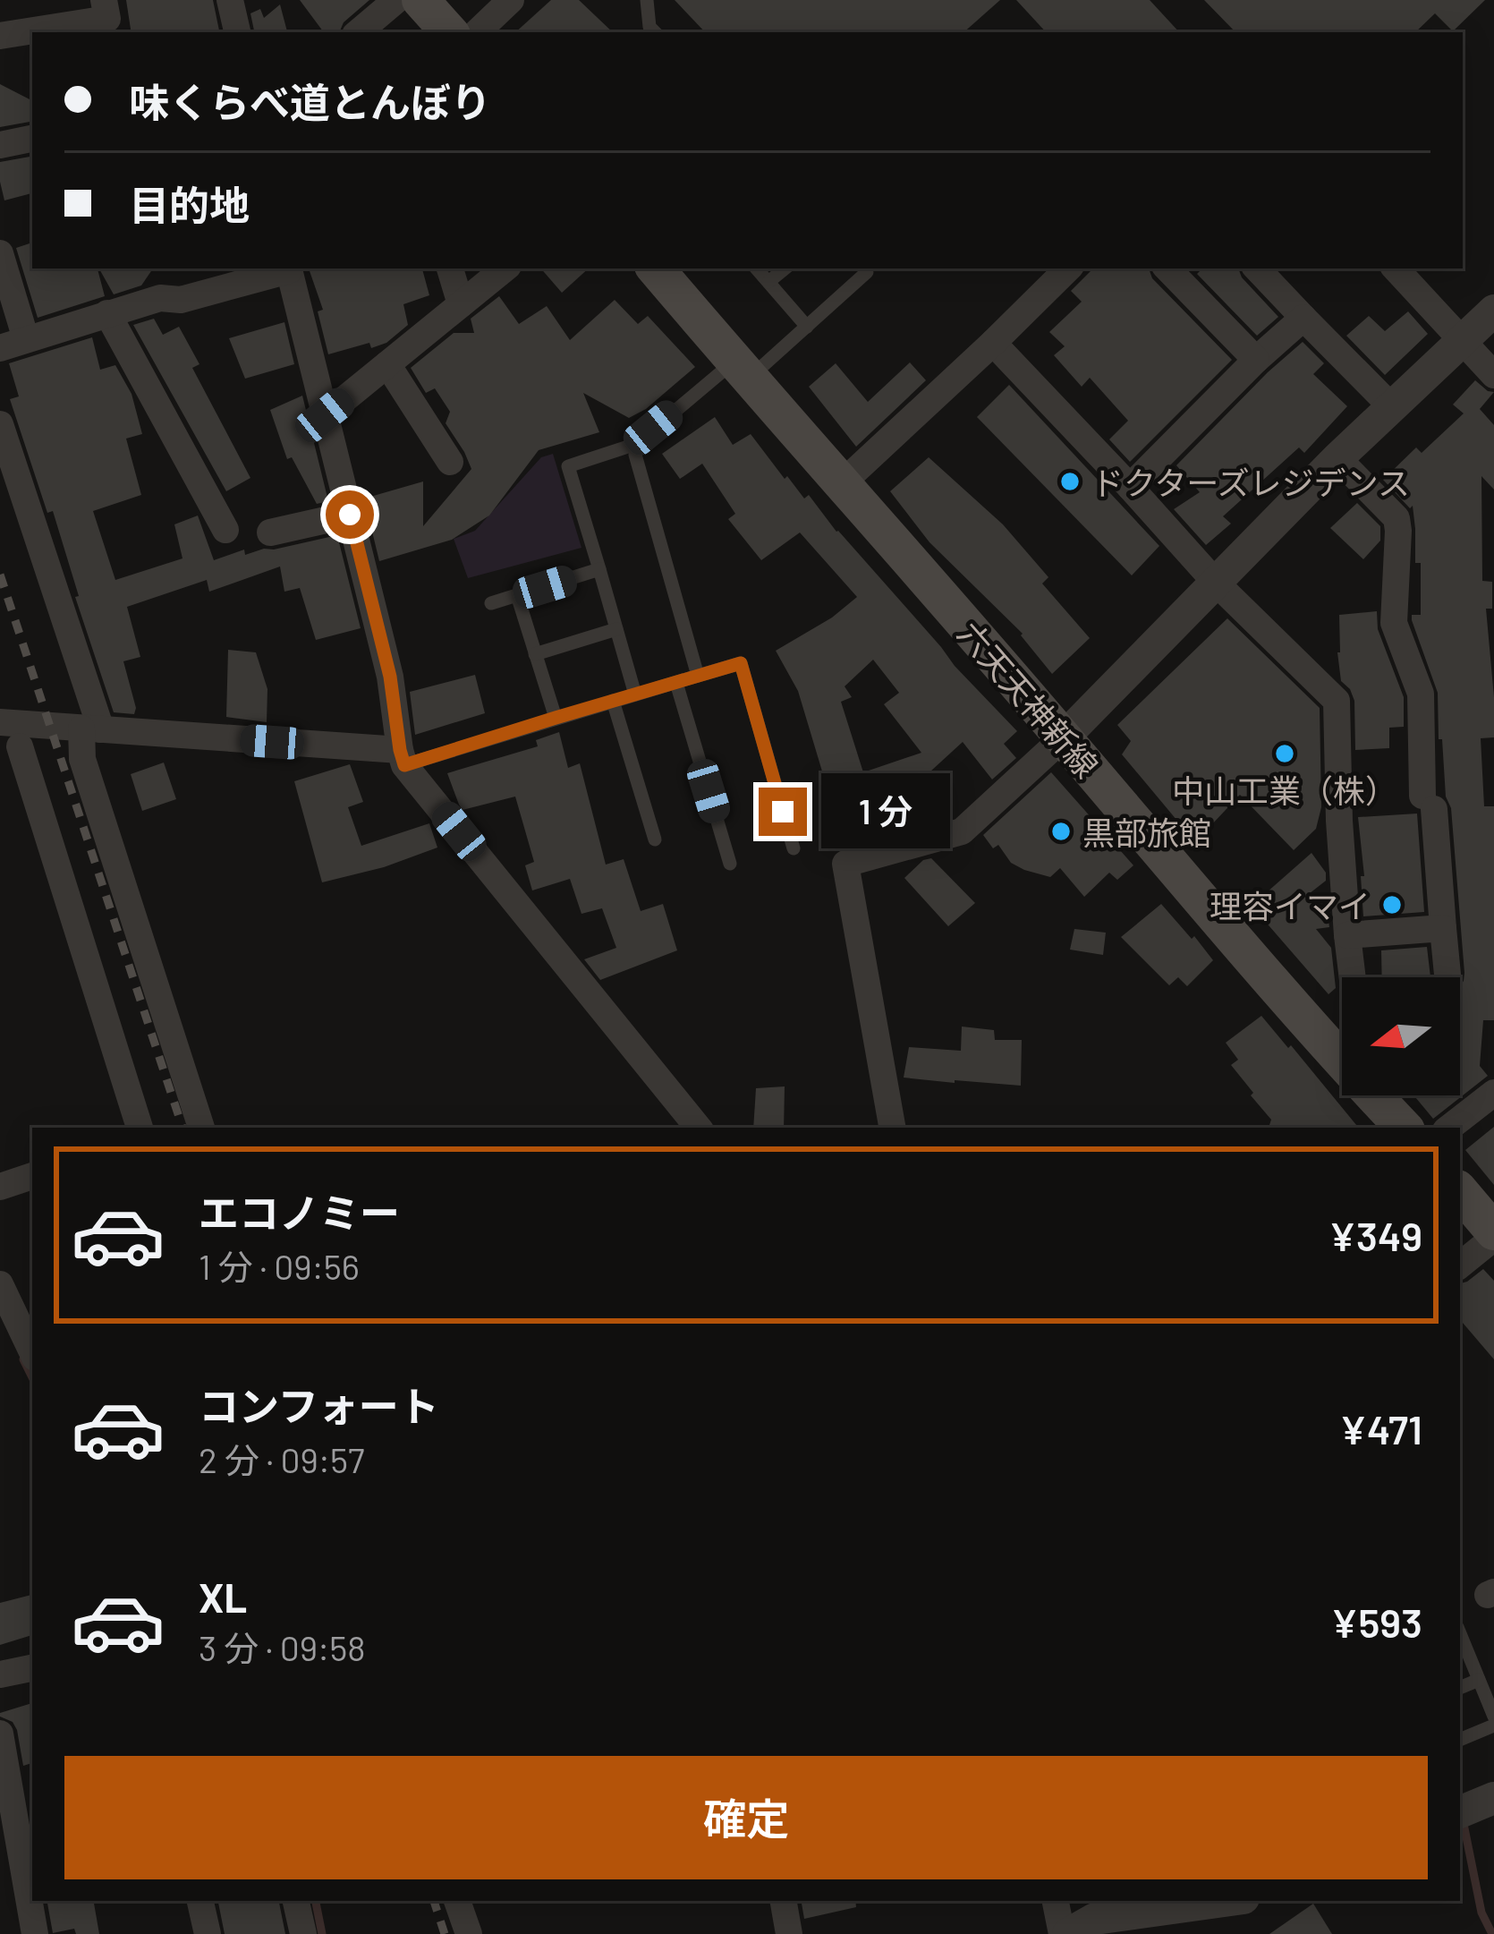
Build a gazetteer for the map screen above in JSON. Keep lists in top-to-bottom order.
{
  "streets": {
    "main road": ["六天天神新線"]
  },
  "places": [
    "ドクターズレジデンス",
    "中山工業（株）",
    "黒部旅館",
    "理容イマイ"
  ],
  "north": "left",
  "page": {
    "banner": ["味くらべ道とんぼり", "目的地"],
    "bubble": "1 分",
    "list": [
      {
        "name": "エコノミー",
        "note": "1 分 · 09:56",
        "value": "¥349"
      },
      {
        "name": "コンフォート",
        "note": "2 分 · 09:57",
        "value": "¥471"
      },
      {
        "name": "XL",
        "note": "3 分 · 09:58",
        "value": "¥593"
      }
    ],
    "buttons": "確定"
  }
}
